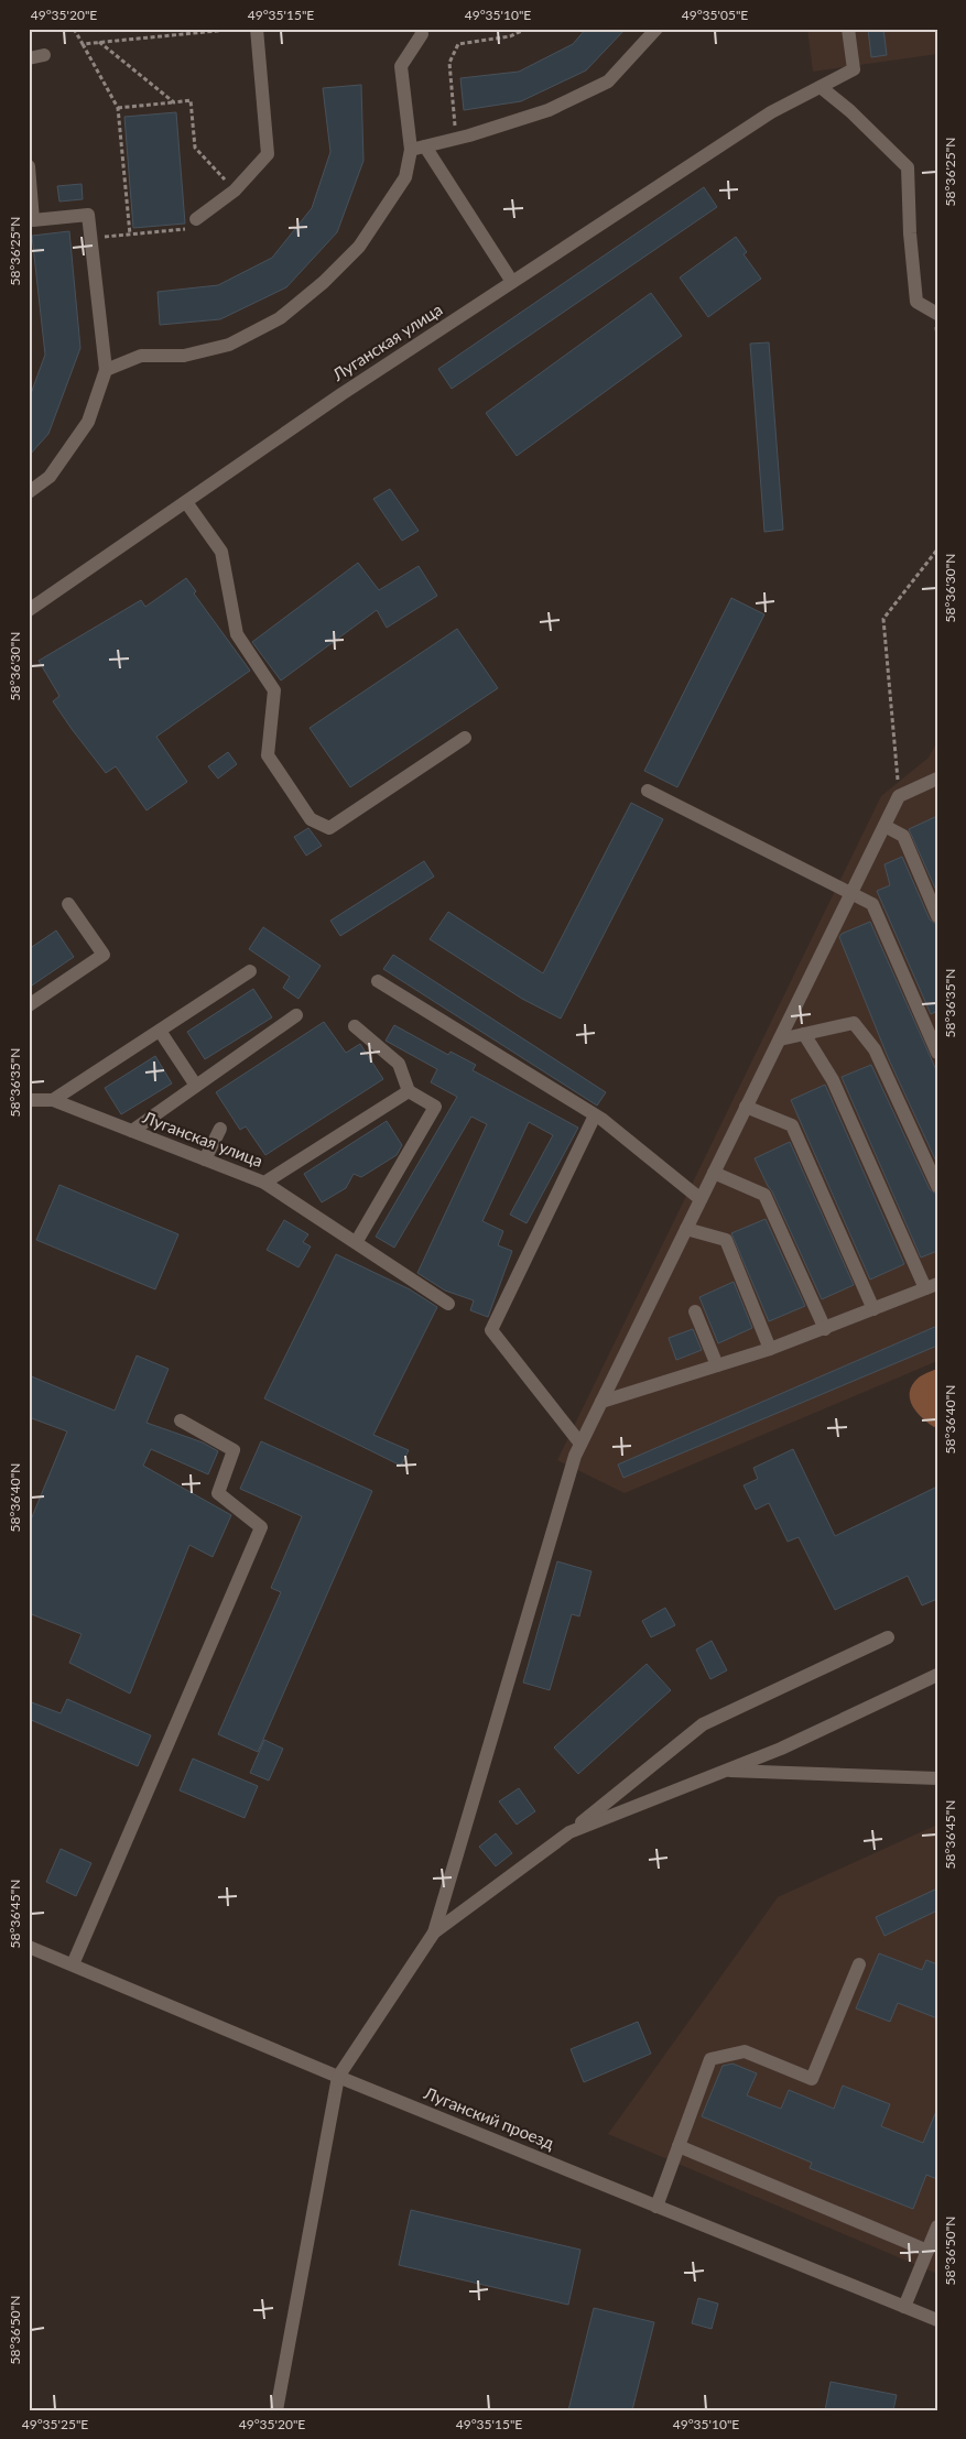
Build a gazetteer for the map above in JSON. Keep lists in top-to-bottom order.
{
  "streets": {
    "street": ["Луганская улица", "Луганский проезд"]
  },
  "coordinates": [
    "49°35'20\"E",
    "49°35'15\"E",
    "49°35'10\"E",
    "49°35'05\"E",
    "58°36'25\"N",
    "58°36'30\"N",
    "58°36'35\"N",
    "58°36'40\"N",
    "58°36'45\"N",
    "58°36'50\"N",
    "49°35'25\"E"
  ]
}
